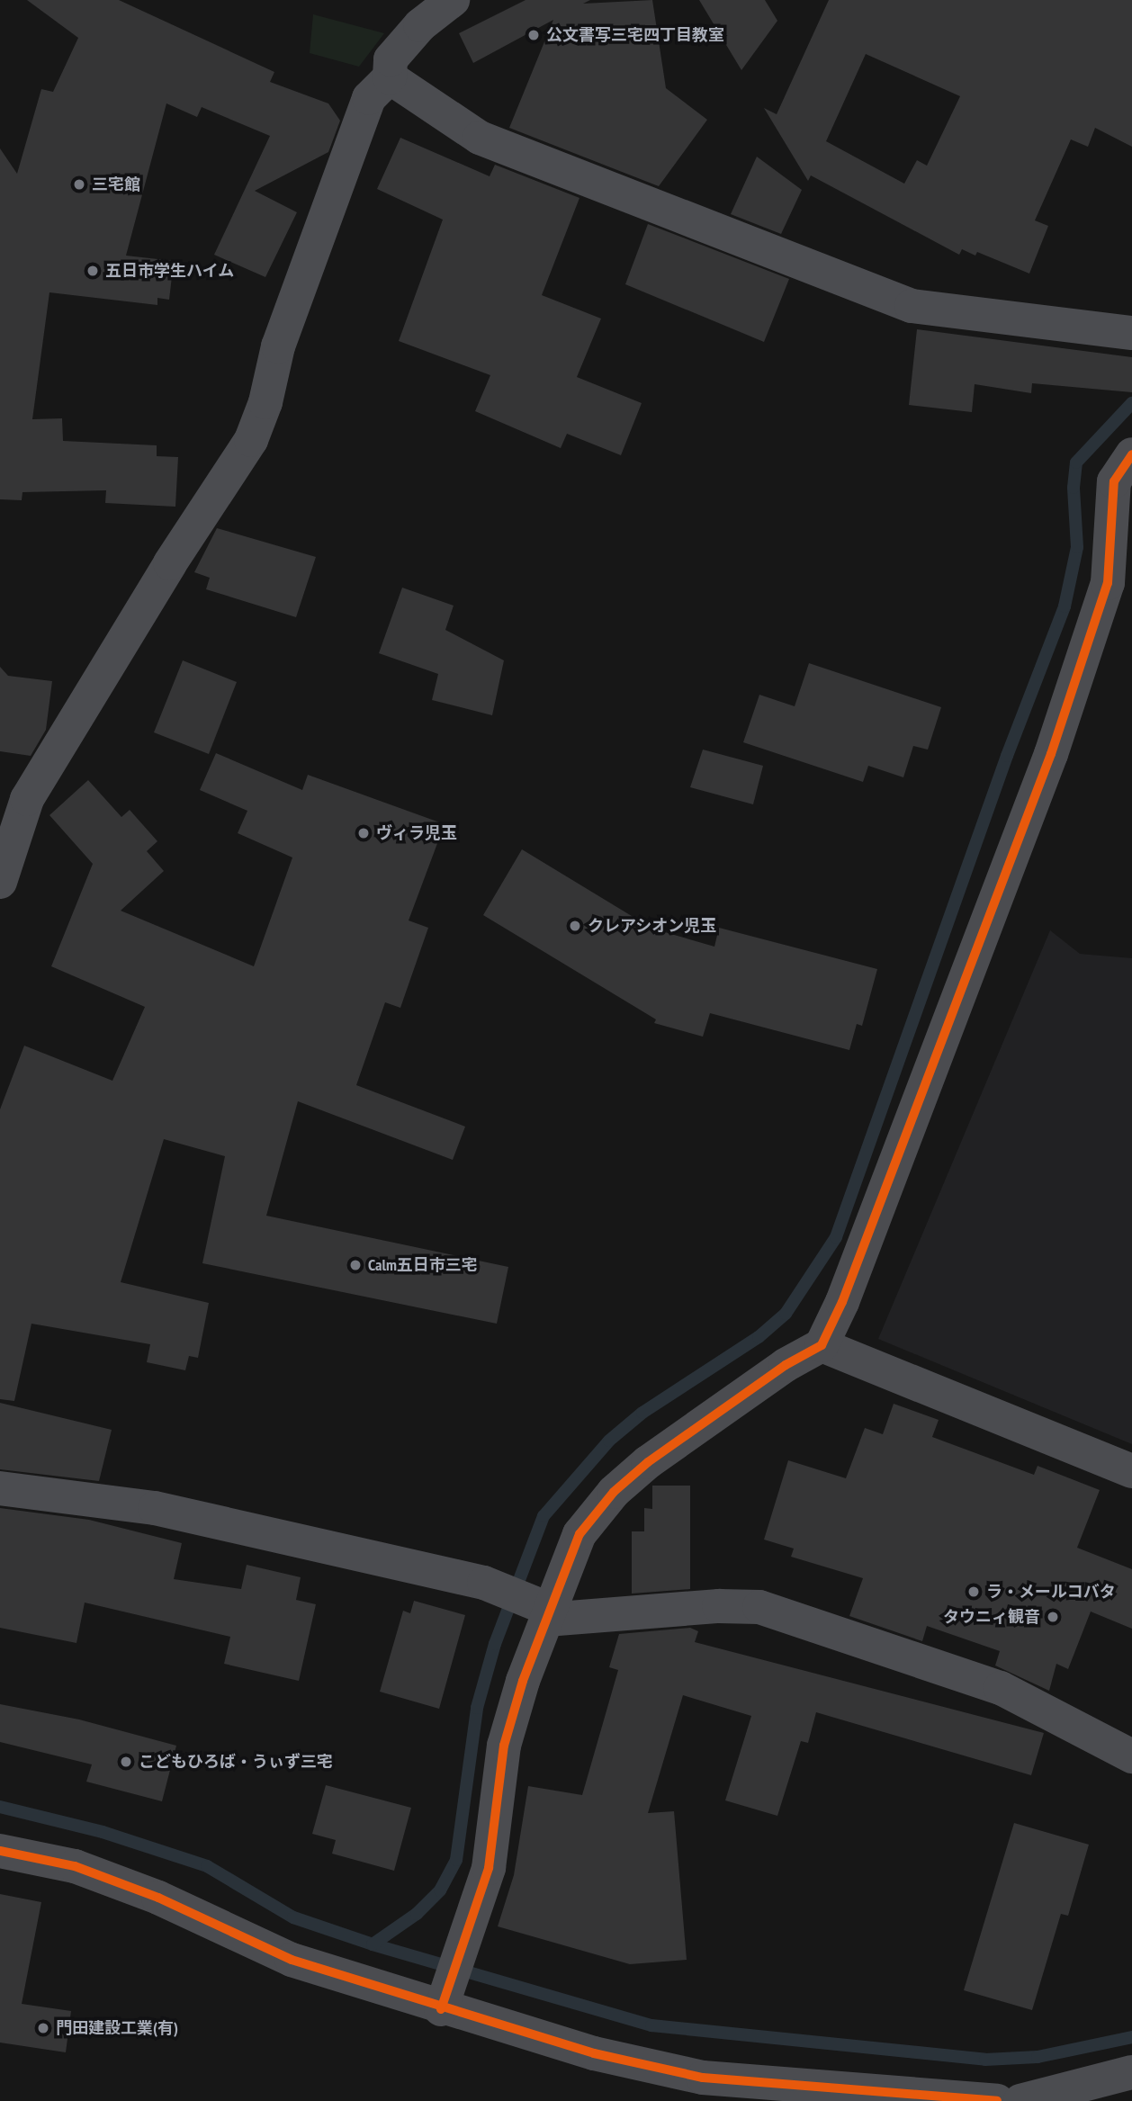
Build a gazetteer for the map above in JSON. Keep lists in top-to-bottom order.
{
  "places": [
    "公文書写三宅四丁目教室",
    "三宅館",
    "五日市学生ハイム",
    "ヴィラ児玉",
    "クレアシオン児玉",
    "Calm五日市三宅",
    "ラ・メールコバタ",
    "タウニィ観音",
    "こどもひろば・うぃず三宅",
    "門田建設工業(有)"
  ]
}
